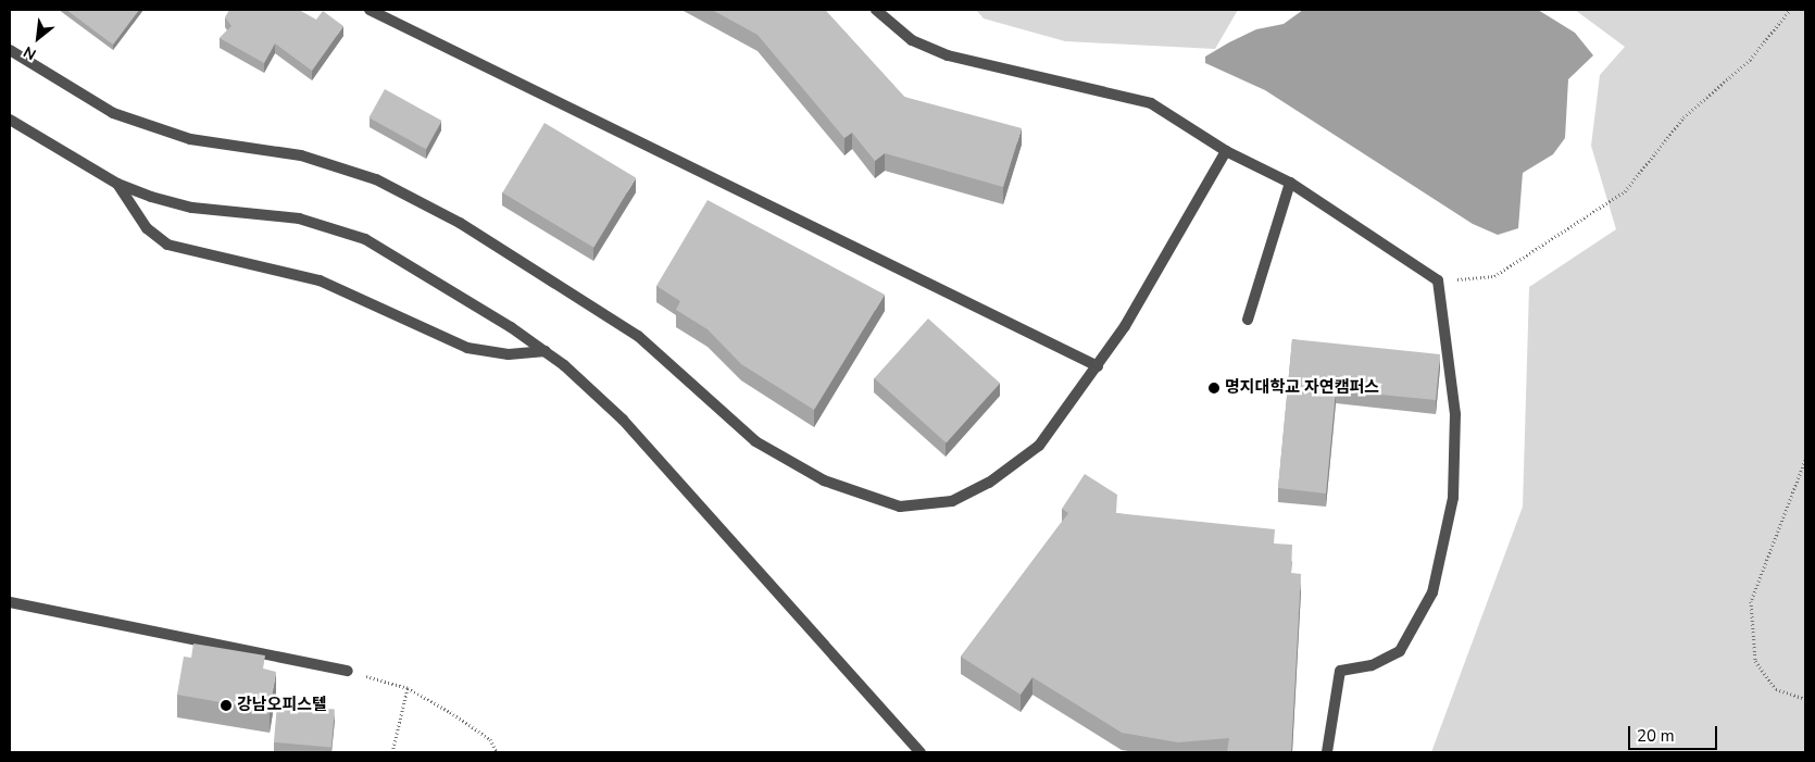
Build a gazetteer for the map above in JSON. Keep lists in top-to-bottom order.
{
  "places": ["명지대학교 자연캠퍼스", "강남오피스텔"],
  "scale_bar": "20 m",
  "north": "bottom left"
}
